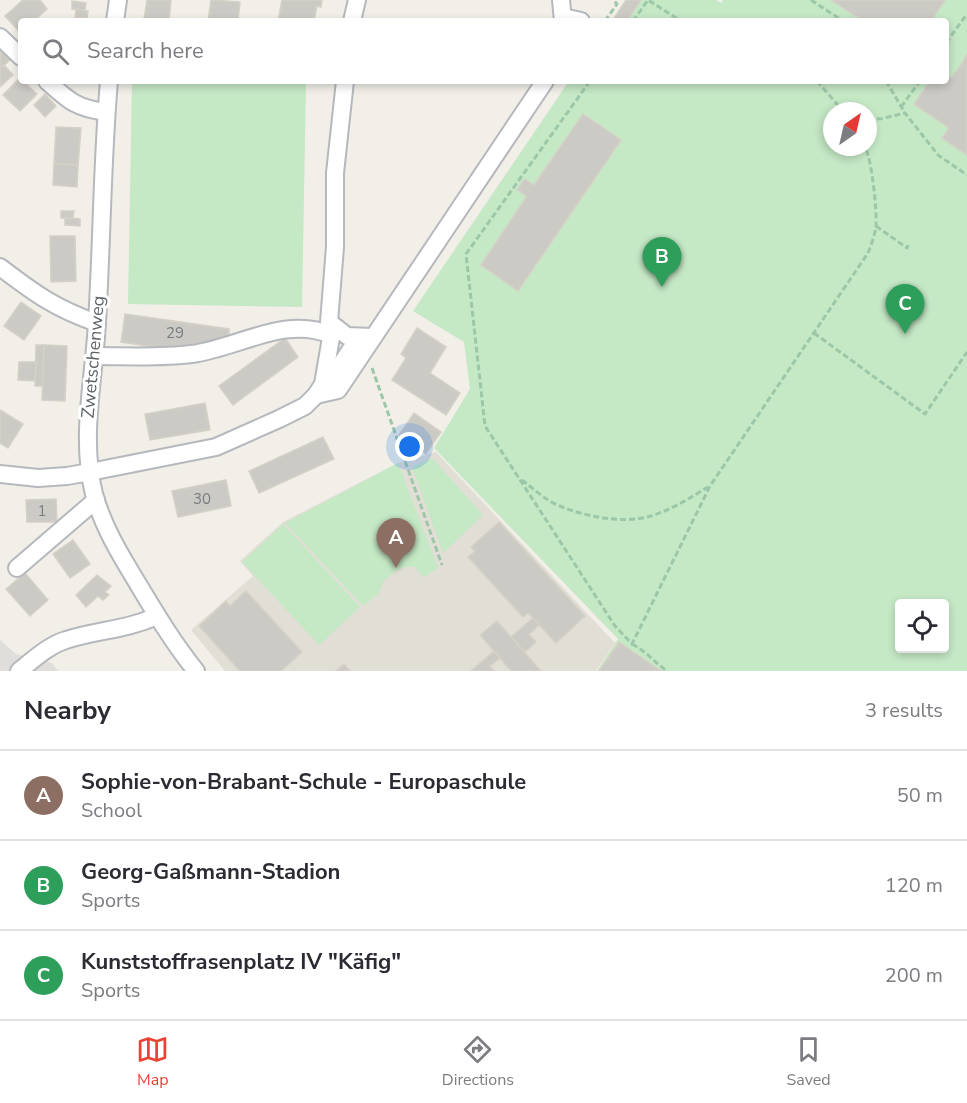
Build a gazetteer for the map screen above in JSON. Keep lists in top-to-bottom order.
{
  "streets": {
    "street": ["Zwetschenweg"]
  },
  "house_numbers": ["29", "30", "1"],
  "north": "top right",
  "page": {
    "search": "Search here",
    "pins": ["B", "C", "A"],
    "heading": ["Nearby", "3 results"],
    "list": [
      {
        "mark": "A",
        "name": "Sophie-von-Brabant-Schule - Europaschule",
        "note": "School",
        "value": "50 m"
      },
      {
        "mark": "B",
        "name": "Georg-Gaßmann-Stadion",
        "note": "Sports",
        "value": "120 m"
      },
      {
        "mark": "C",
        "name": "Kunststoffrasenplatz IV \"Käfig\"",
        "note": "Sports",
        "value": "200 m"
      }
    ],
    "nav": ["Map", "Directions", "Saved"]
  }
}
